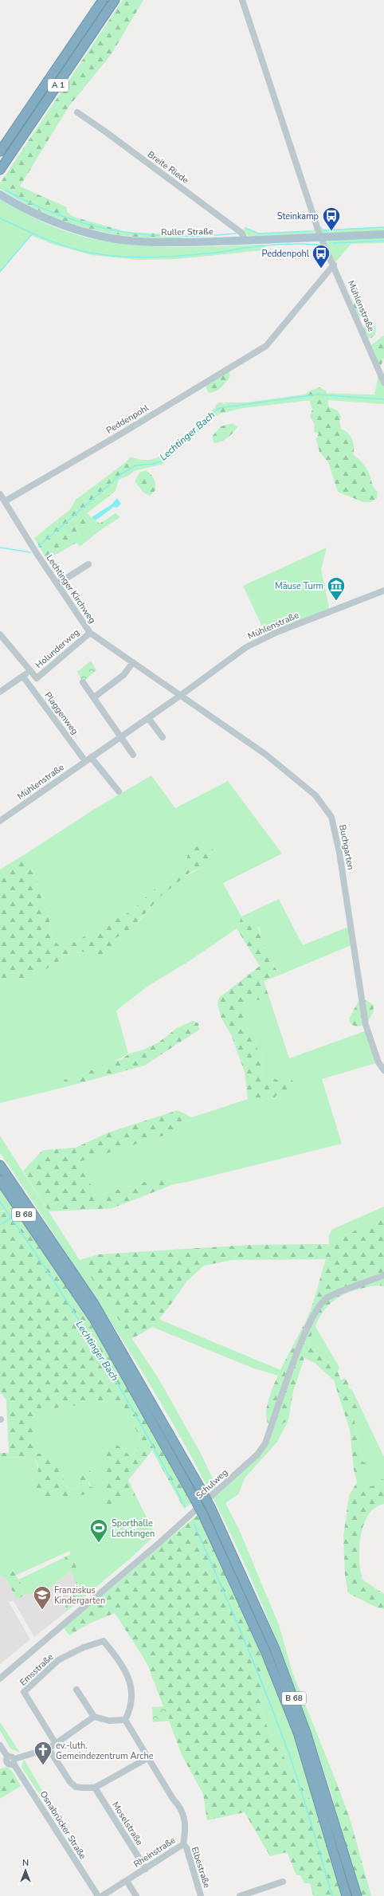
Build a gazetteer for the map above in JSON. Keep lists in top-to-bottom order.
{
  "streets": {
    "highway": ["A 1", "B 68"],
    "main road": ["Ruller Straße"],
    "street": [
      "Breite Riede",
      "Mühlenstraße",
      "Peddenpohl",
      "Lechtinger Kirchweg",
      "Holunderweg",
      "Plaggenweg",
      "Buchgarten",
      "Schulweg",
      "Emsstraße",
      "Moselstraße",
      "Osnabrücker Straße",
      "Rheinstraße",
      "Elbestraße"
    ]
  },
  "crossings": [
    ["Breite Riede", "Ruller Straße"],
    ["Ruller Straße", "Mühlenstraße"],
    ["Mühlenstraße", "Peddenpohl"],
    ["Mühlenstraße", "Lechtinger Kirchweg"],
    ["Mühlenstraße", "Plaggenweg"],
    ["Mühlenstraße", "Buchgarten"],
    ["Peddenpohl", "Lechtinger Kirchweg"],
    ["Lechtinger Kirchweg", "Holunderweg"],
    ["Lechtinger Kirchweg", "Buchgarten"],
    ["Emsstraße", "Rheinstraße"],
    ["Moselstraße", "Rheinstraße"],
    ["Rheinstraße", "Elbestraße"]
  ],
  "water": ["Lechtinger Bach"],
  "places": {
    "bus stop": ["Steinkamp", "Peddenpohl"],
    "museum": ["Mäuse Turm"],
    "sports": ["Sporthalle Lechtingen"],
    "school or university": ["Franziskus Kindergarten"],
    "church": ["ev.-luth. Gemeindezentrum Arche"]
  },
  "north": "top"
}
